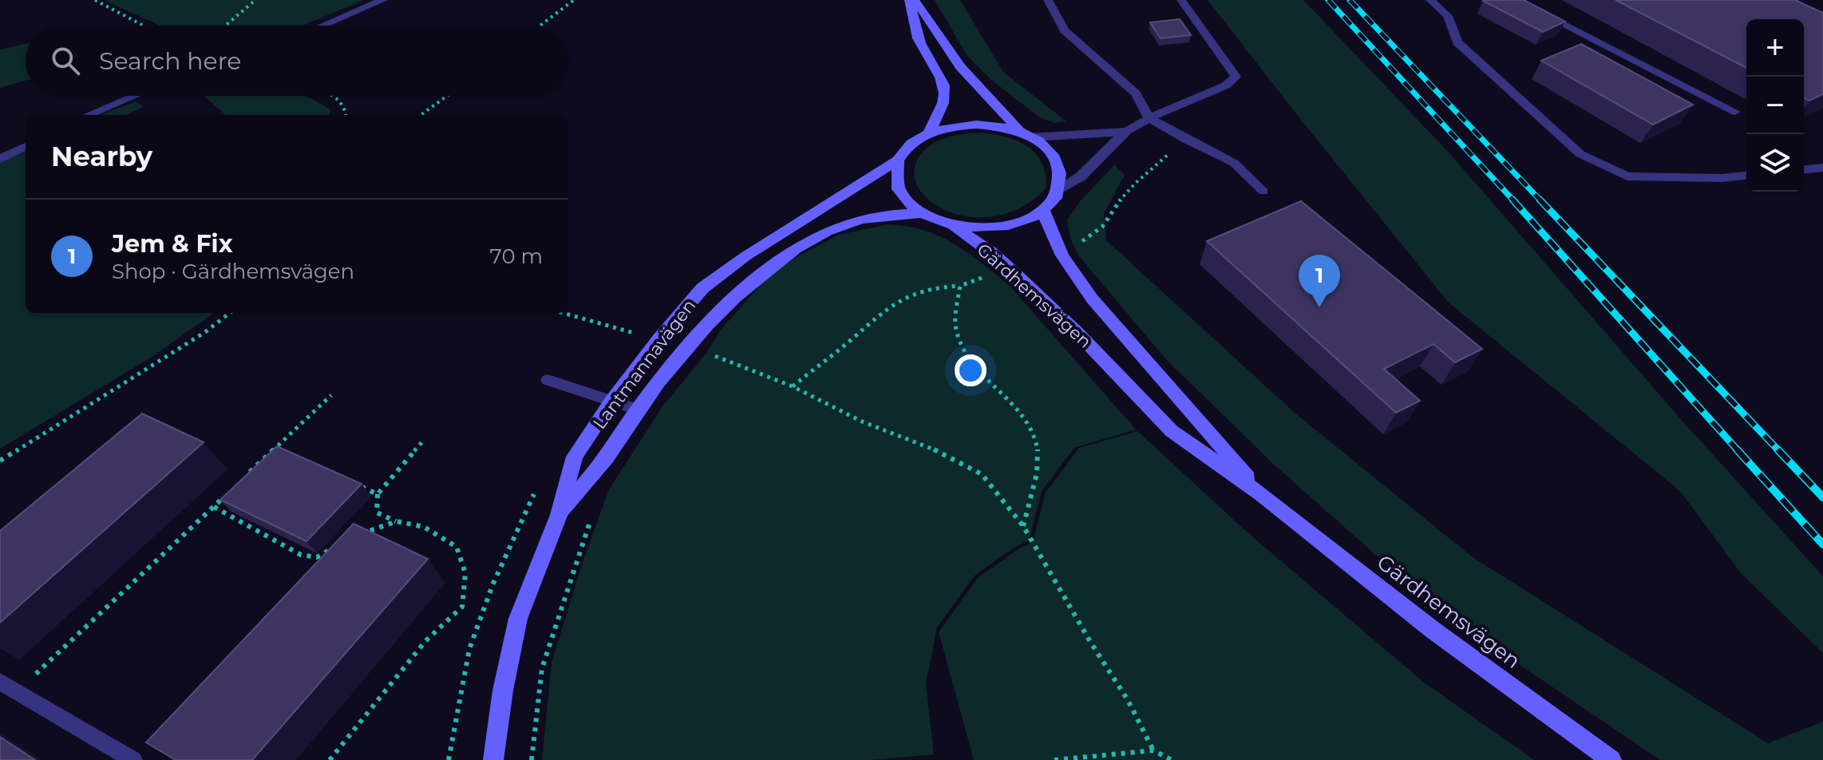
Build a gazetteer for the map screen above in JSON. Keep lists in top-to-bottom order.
{
  "streets": {
    "main road": ["Gärdhemsvägen", "Lantmannavägen"]
  },
  "crossings": [
    ["Gärdhemsvägen", "Lantmannavägen"]
  ],
  "page": {
    "map_buttons": ["+", "−"],
    "search": "Search here",
    "heading": "Nearby",
    "list": [
      {
        "mark": "1",
        "name": "Jem & Fix",
        "note": "Shop · Gärdhemsvägen",
        "value": "70 m"
      }
    ],
    "pins": "1"
  }
}
